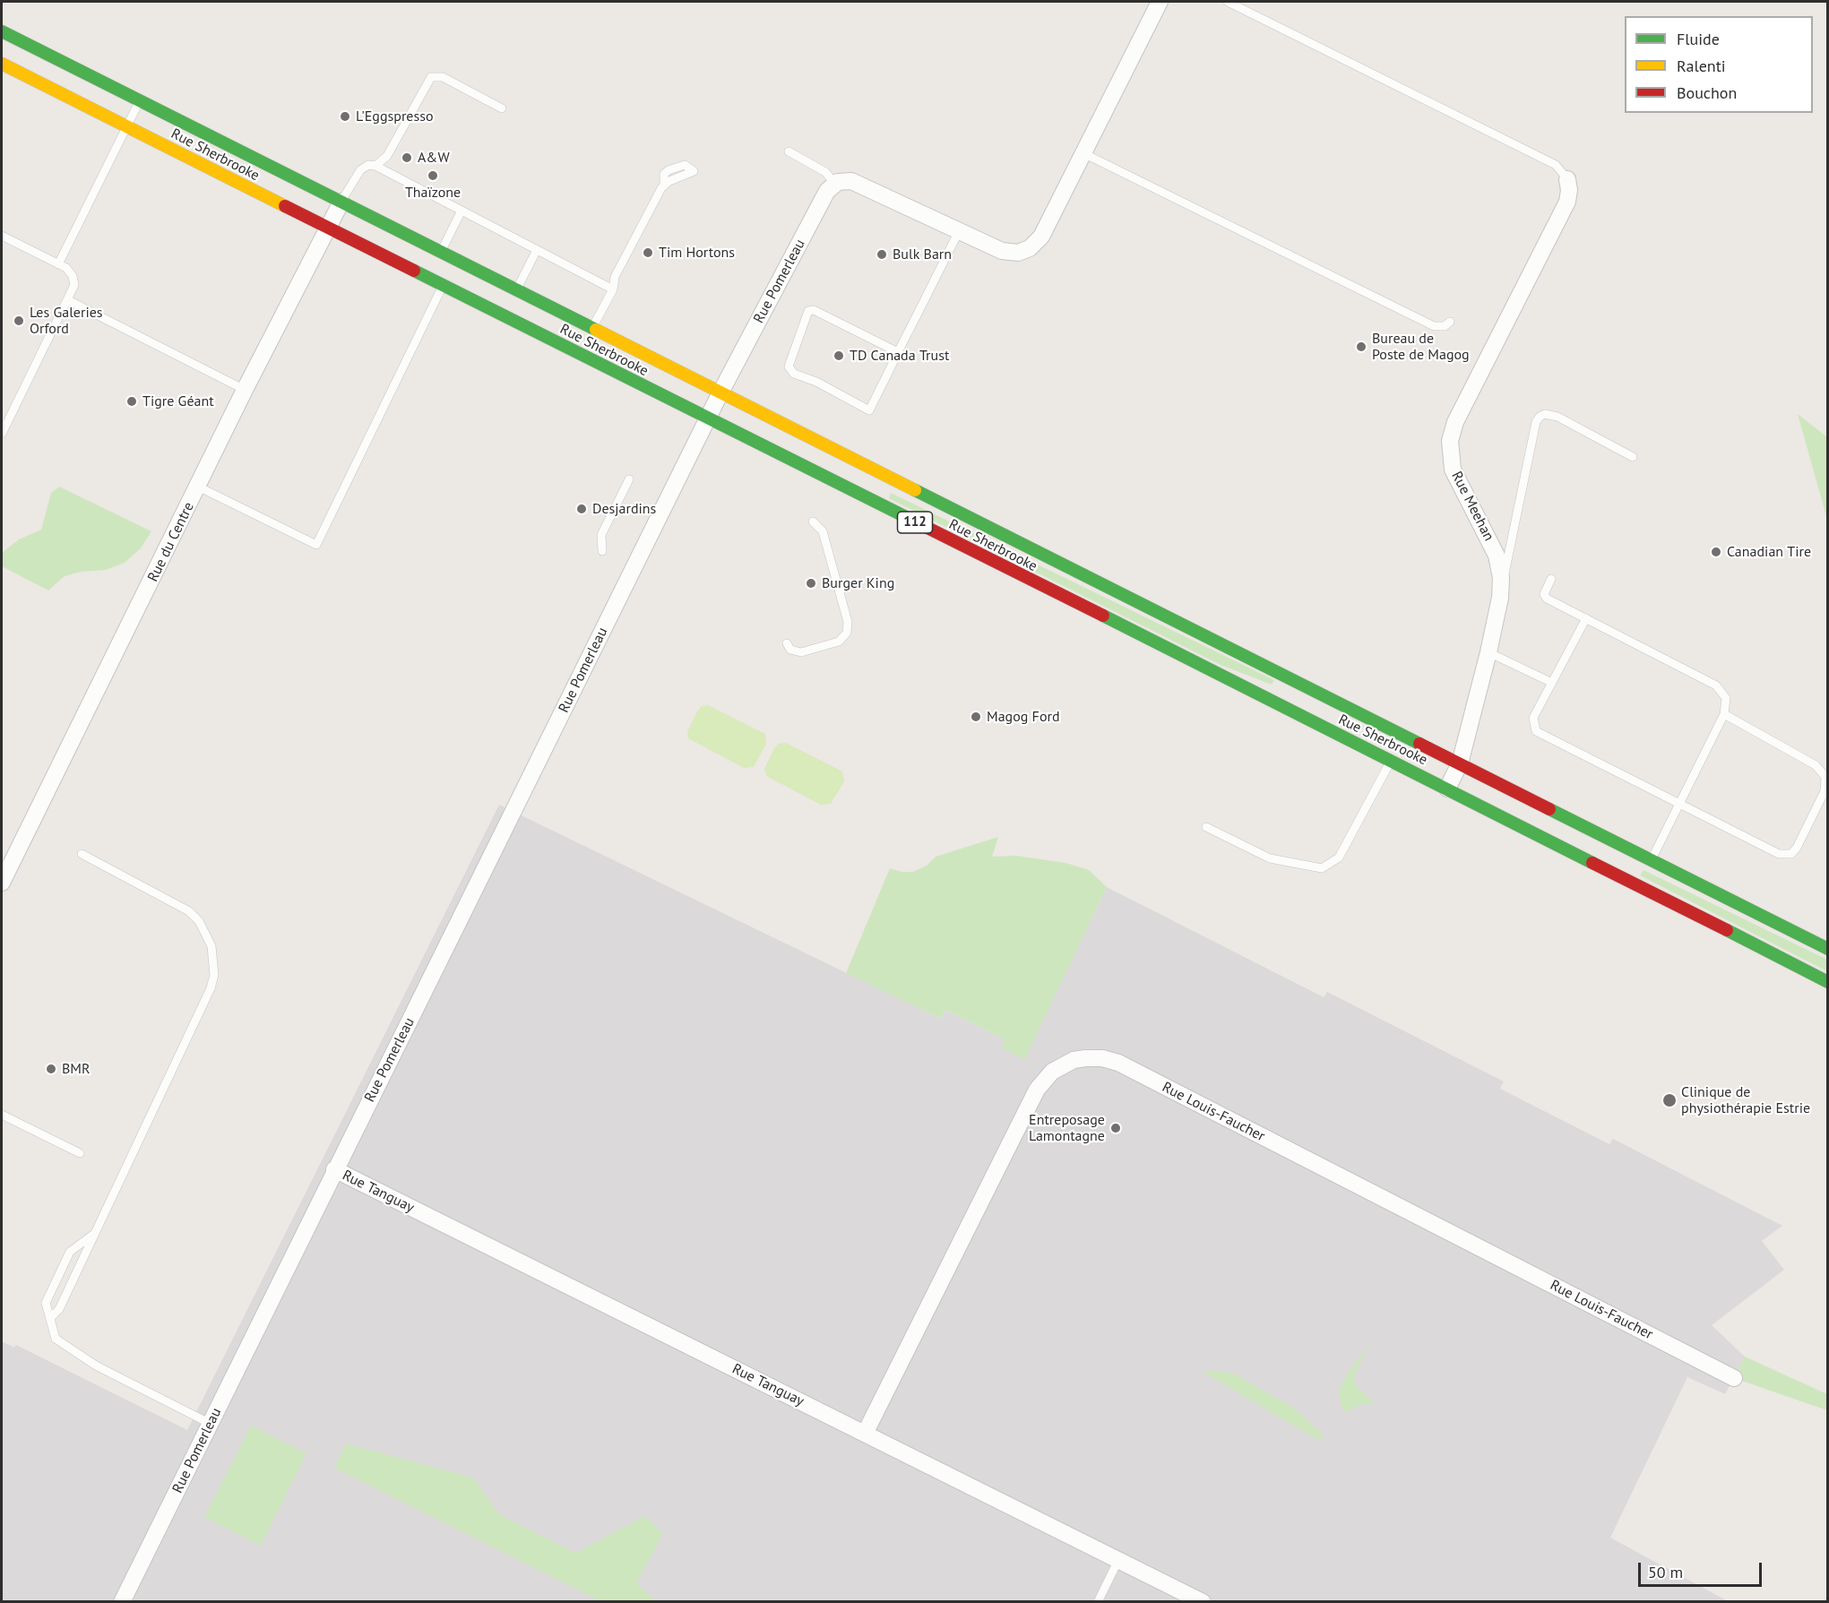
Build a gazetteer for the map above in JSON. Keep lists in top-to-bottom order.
{
  "streets": {
    "main road": ["Rue Sherbrooke", "112"],
    "street": [
      "Rue Pomerleau",
      "Rue Meehan",
      "Rue du Centre",
      "Rue Louis-Faucher",
      "Rue Tanguay"
    ]
  },
  "crossings": [
    ["Rue Sherbrooke", "Rue Pomerleau"],
    ["Rue Sherbrooke", "Rue Meehan"],
    ["Rue Sherbrooke", "Rue du Centre"],
    ["Rue Pomerleau", "Rue Tanguay"],
    ["Rue Louis-Faucher", "Rue Tanguay"]
  ],
  "places": [
    "L'Eggspresso",
    "A&W",
    "Thaïzone",
    "Tim Hortons",
    "Bulk Barn",
    "Les Galeries Orford",
    "Bureau de Poste de Magog",
    "TD Canada Trust",
    "Tigre Géant",
    "Desjardins",
    "Canadian Tire",
    "Burger King",
    "Magog Ford",
    "BMR",
    "Clinique de physiothérapie Estrie",
    "Entreposage Lamontagne"
  ],
  "legend": ["Fluide", "Ralenti", "Bouchon"],
  "scale_bar": "50 m"
}
